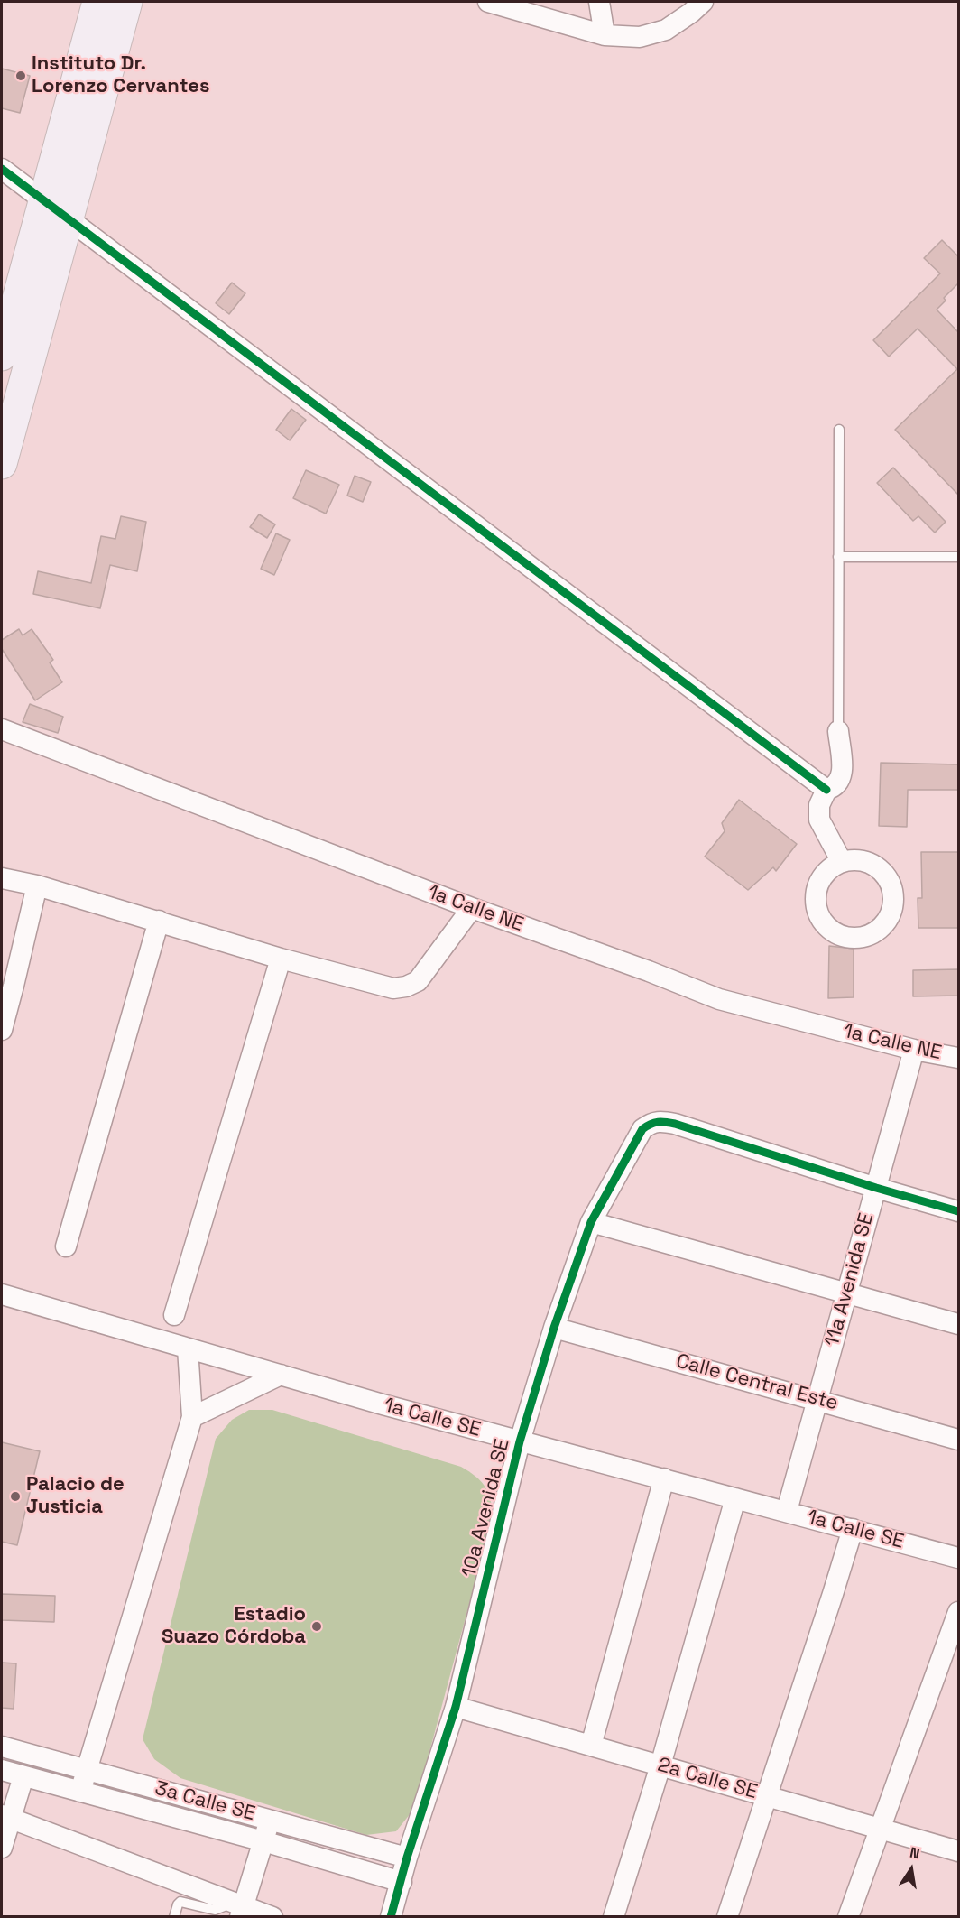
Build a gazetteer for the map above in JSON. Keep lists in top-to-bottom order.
{
  "streets": {
    "street": [
      "1a Calle NE",
      "11a Avenida SE",
      "Calle Central Este",
      "1a Calle SE",
      "10a Avenida SE",
      "2a Calle SE",
      "3a Calle SE"
    ]
  },
  "crossings": [
    ["1a Calle NE", "11a Avenida SE"],
    ["11a Avenida SE", "Calle Central Este"],
    ["11a Avenida SE", "1a Calle SE"],
    ["11a Avenida SE", "10a Avenida SE"],
    ["Calle Central Este", "10a Avenida SE"],
    ["1a Calle SE", "10a Avenida SE"],
    ["10a Avenida SE", "2a Calle SE"],
    ["10a Avenida SE", "3a Calle SE"]
  ],
  "places": ["Instituto Dr. Lorenzo Cervantes", "Palacio de Justicia", "Estadio Suazo Córdoba"],
  "north": "top"
}
